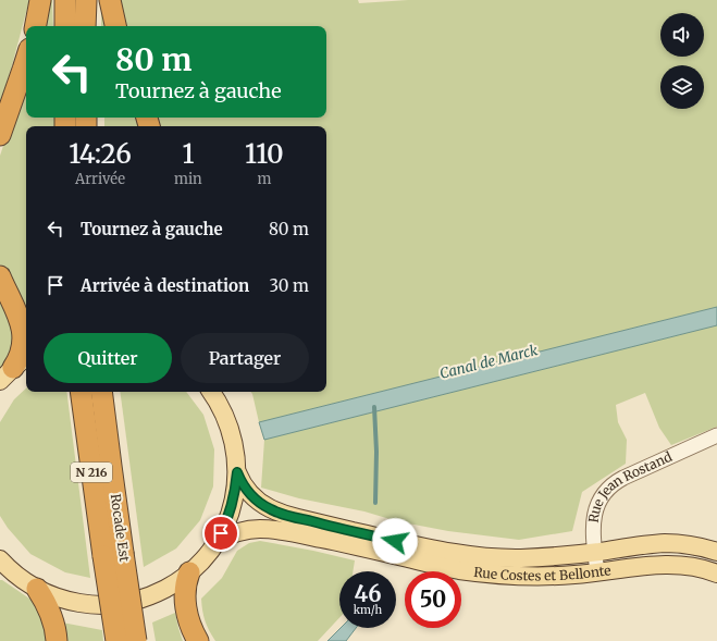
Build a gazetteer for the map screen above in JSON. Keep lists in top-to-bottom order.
{
  "streets": {
    "highway": ["N 216", "Rocade Est"],
    "main road": ["Rue Costes et Bellonte"],
    "street": ["Rue Jean Rostand"]
  },
  "crossings": [
    ["Rue Jean Rostand", "Rue Costes et Bellonte"]
  ],
  "water": ["Canal de Marck"],
  "page": {
    "turn": ["80 m", "Tournez à gauche"],
    "eta": [
      "14:26",
      "Arrivée",
      "1",
      "min",
      "110",
      "m"
    ],
    "list": [
      {
        "name": "Tournez à gauche",
        "value": "80 m"
      },
      {
        "name": "Arrivée à destination",
        "value": "30 m"
      }
    ],
    "buttons": ["Quitter", "Partager"],
    "speed": "46 km/h",
    "limit": "50"
  }
}
